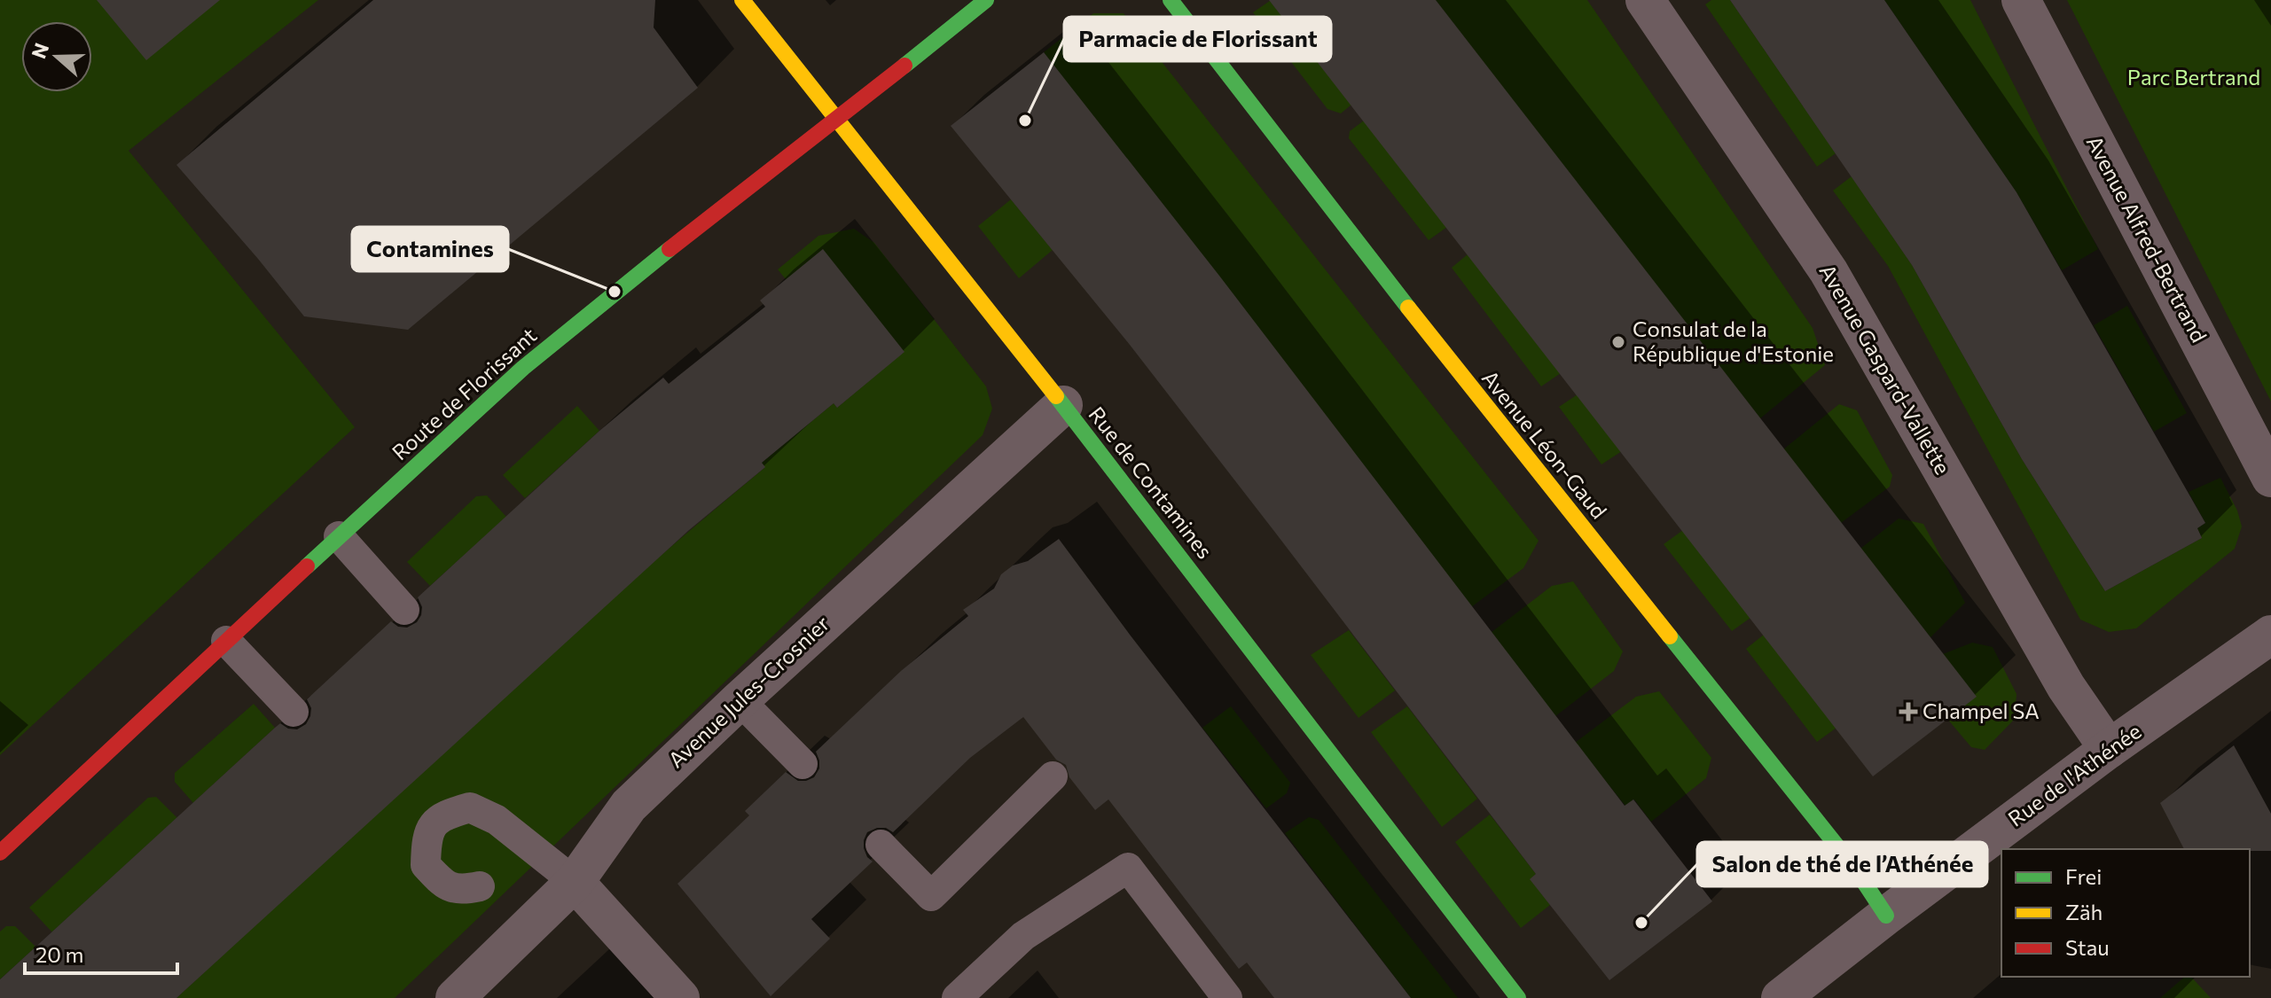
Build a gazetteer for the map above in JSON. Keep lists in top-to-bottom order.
{
  "streets": {
    "main road": ["Route de Florissant", "Avenue Léon-Gaud", "Rue de Contamines"],
    "street": [
      "Avenue Alfred-Bertrand",
      "Avenue Gaspard-Vallette",
      "Avenue Jules-Crosnier",
      "Rue de l'Athénée"
    ]
  },
  "crossings": [
    ["Avenue Gaspard-Vallette", "Rue de l'Athénée"],
    ["Route de Florissant", "Rue de Contamines"],
    ["Avenue Léon-Gaud", "Rue de l'Athénée"],
    ["Rue de Contamines", "Avenue Jules-Crosnier"]
  ],
  "parks": ["Parc Bertrand"],
  "places": {
    "other": [
      "Parmacie de Florissant",
      "Contamines",
      "Consulat de la République d'Estonie",
      "Salon de thé de l’Athénée"
    ],
    "health": ["Champel SA"]
  },
  "legend": ["Frei", "Zäh", "Stau"],
  "scale_bar": "20 m",
  "north": "left"
}
